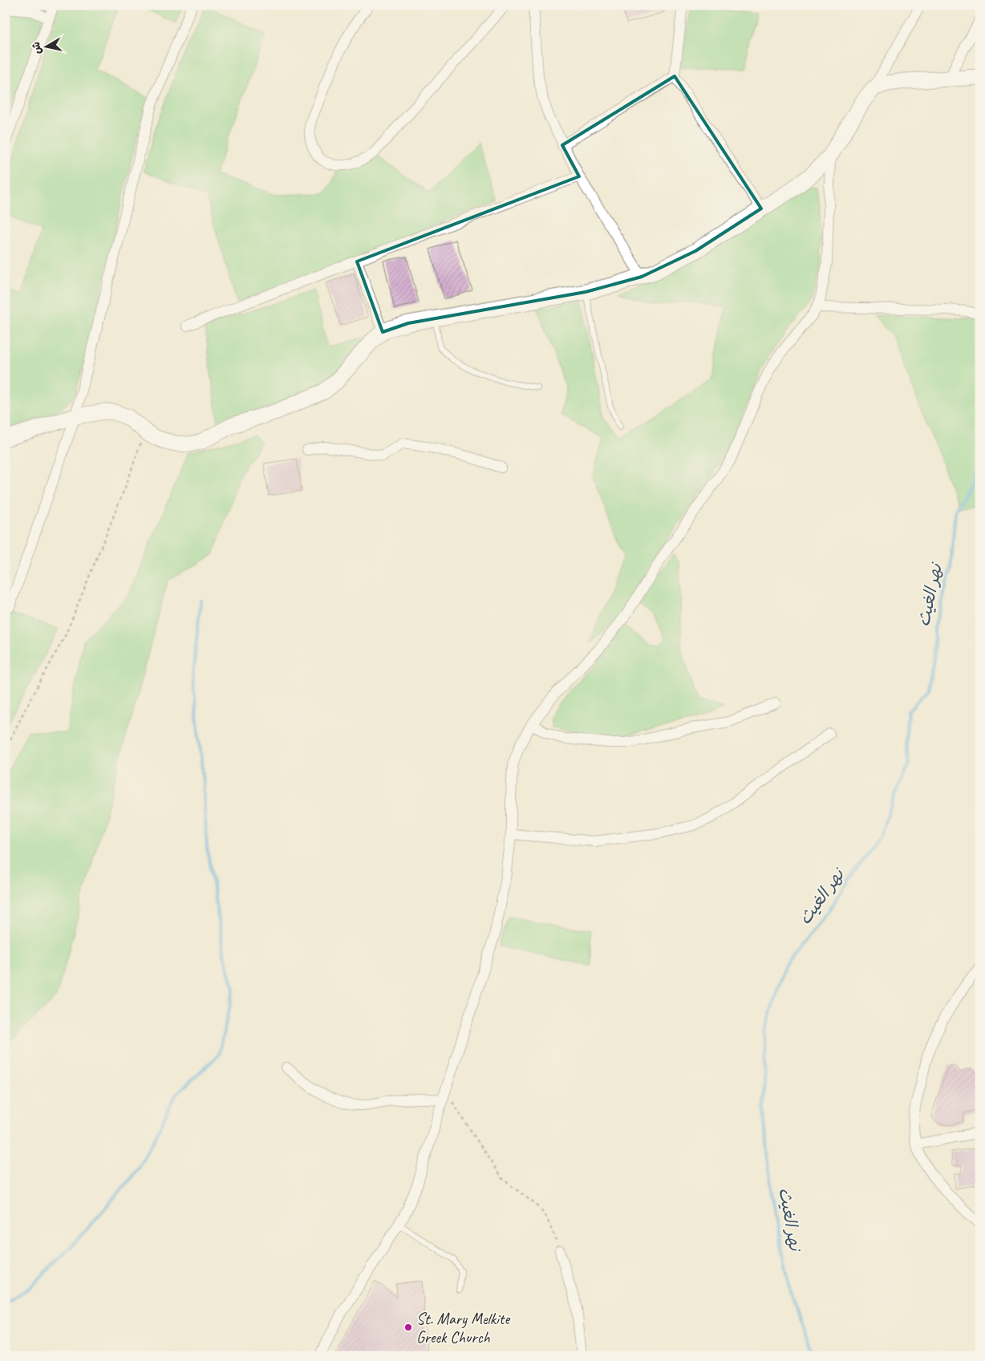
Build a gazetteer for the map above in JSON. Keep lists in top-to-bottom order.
{
  "water": ["نهر الغيث"],
  "places": ["St. Mary Melkite Greek Church"],
  "north": "left"
}
